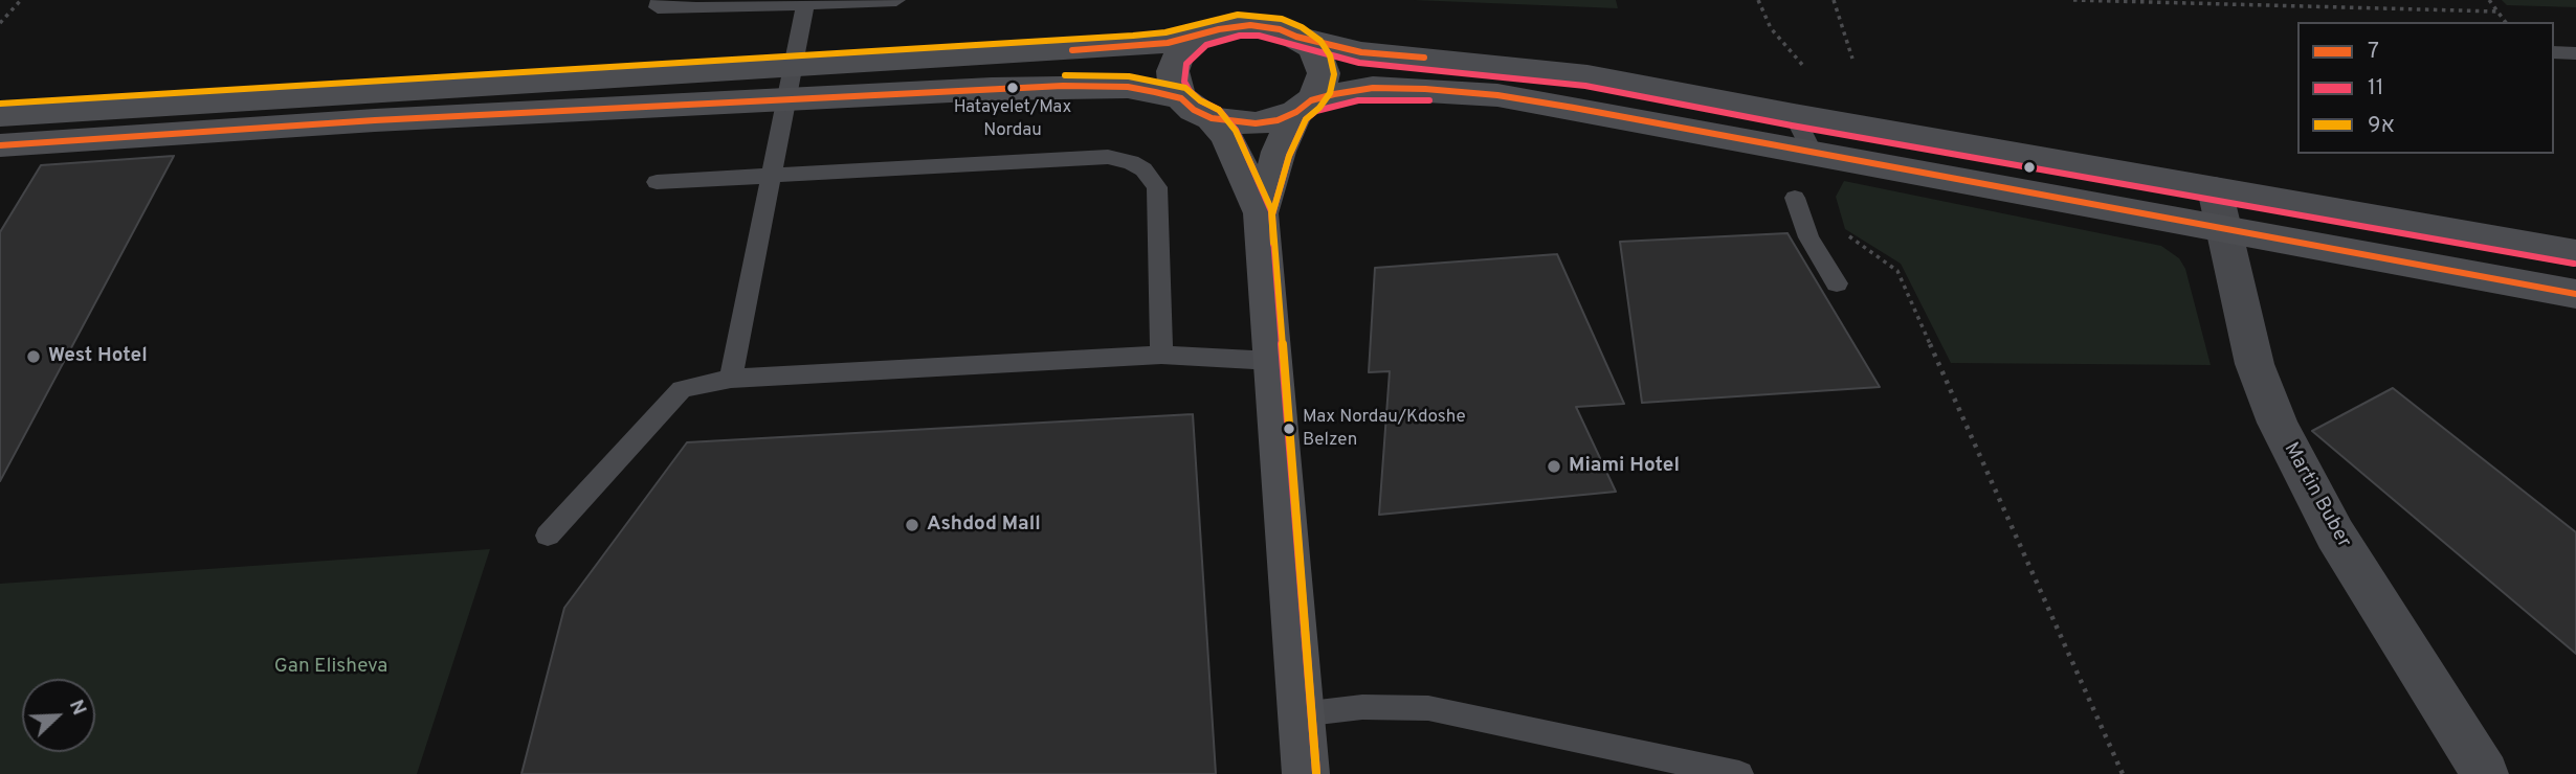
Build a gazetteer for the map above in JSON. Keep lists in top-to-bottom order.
{
  "streets": {
    "street": ["Martin Buber"]
  },
  "parks": ["Gan Elisheva"],
  "places": [
    "Hatayelet/Max Nordau",
    "West Hotel",
    "Max Nordau/Kdoshe Belzen",
    "Miami Hotel",
    "Ashdod Mall"
  ],
  "lines": ["transit line 9א", "transit line 7", "transit line 11"],
  "legend": ["7", "11", "9א"],
  "north": "top right"
}
